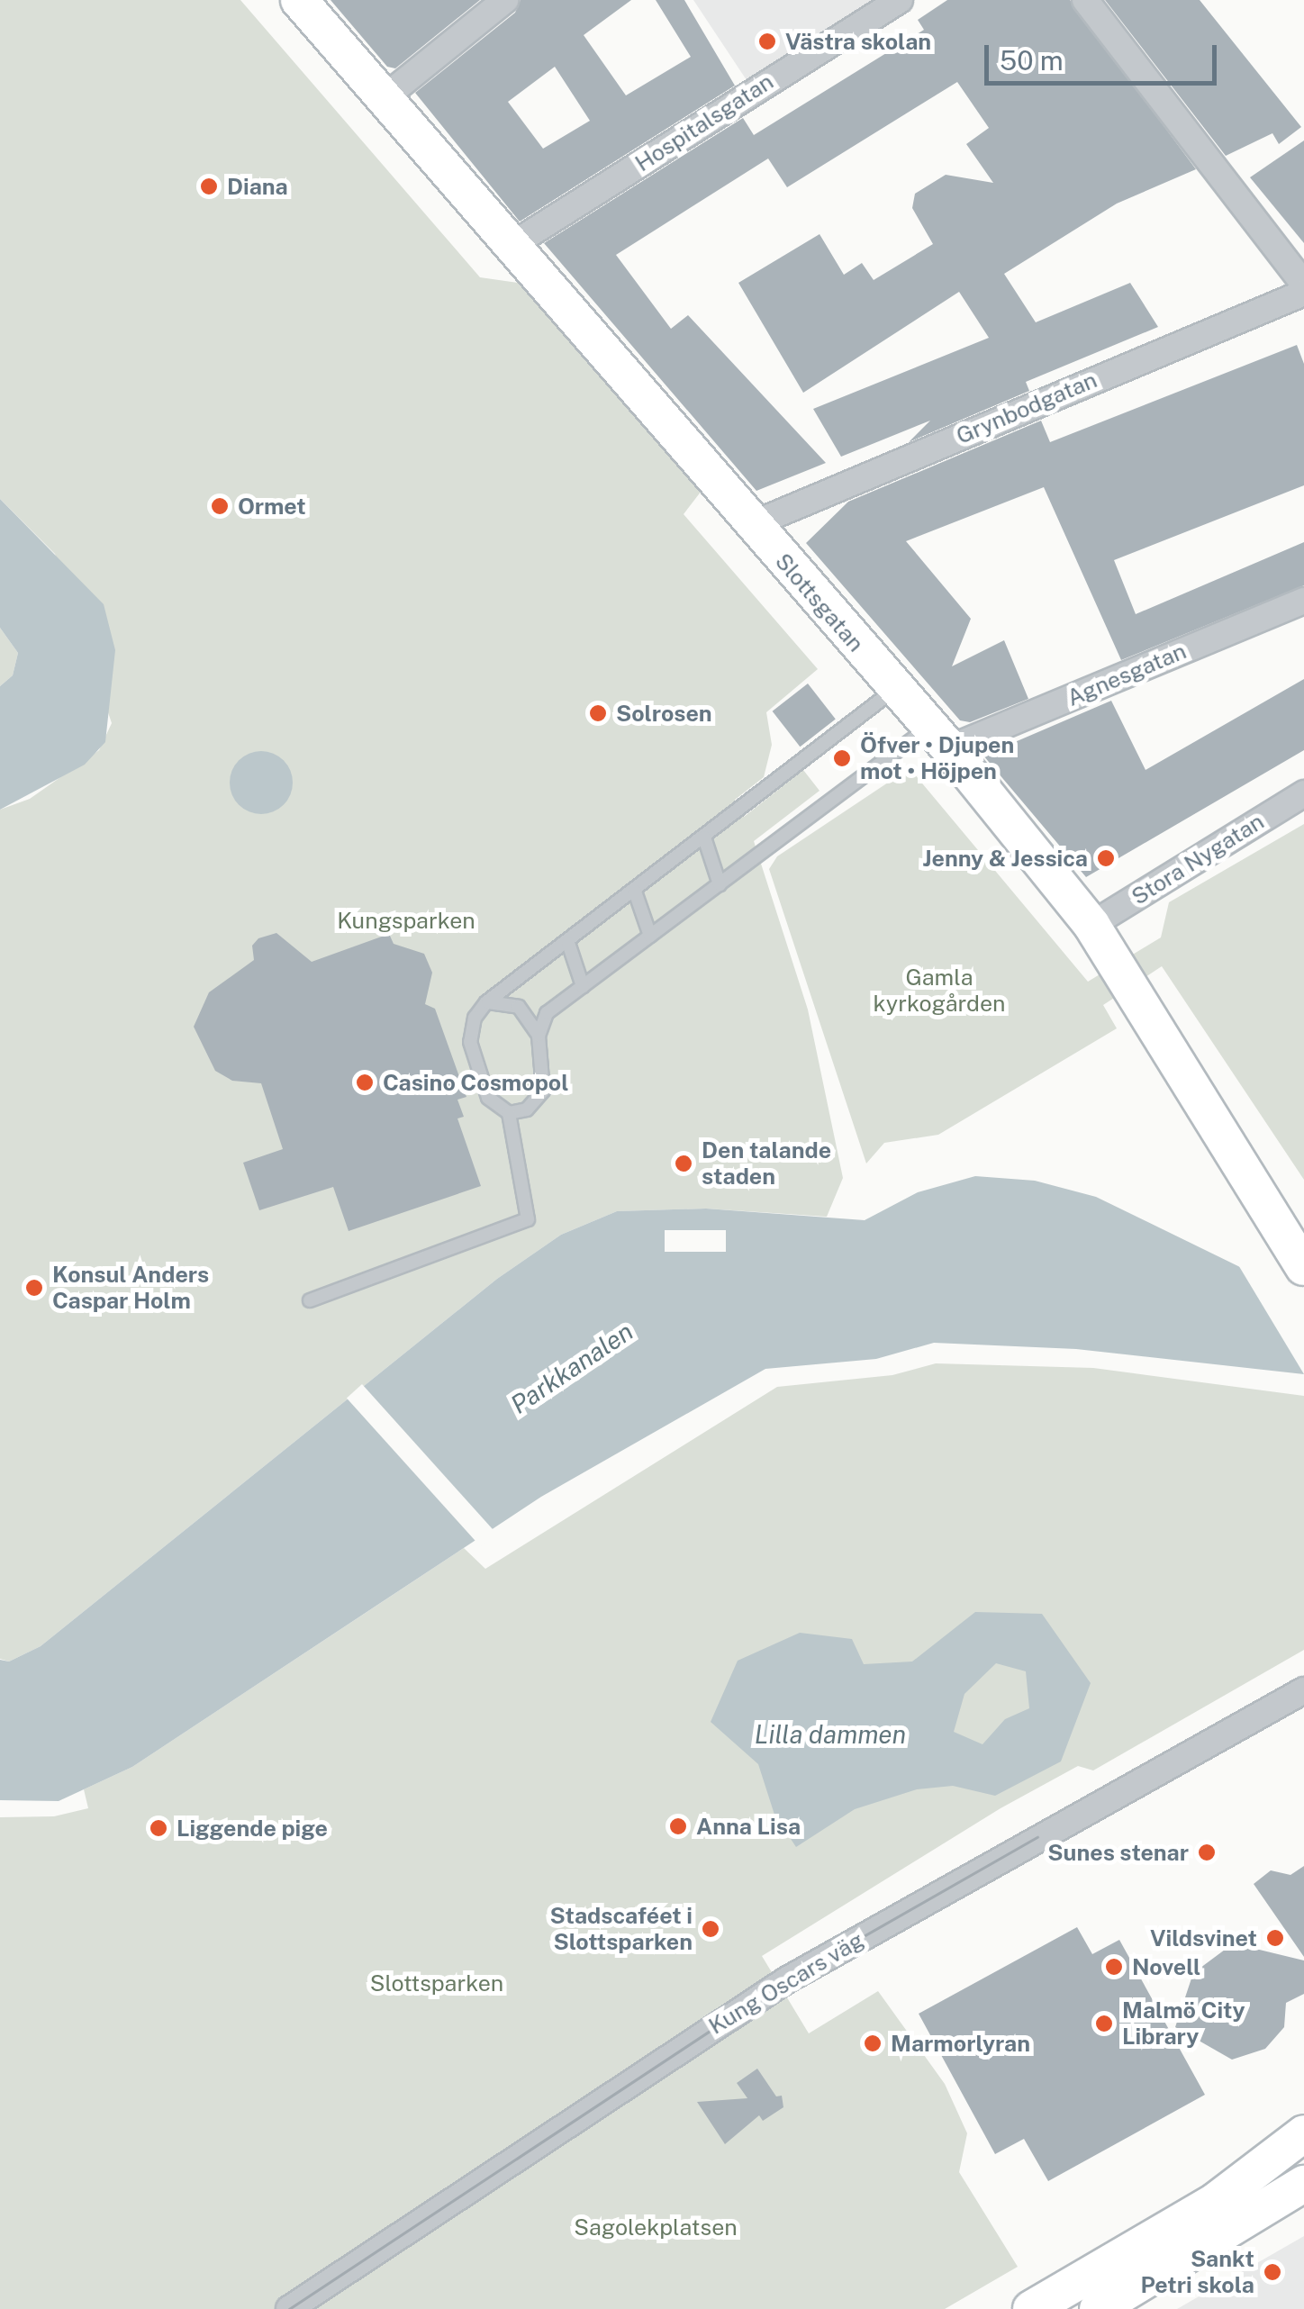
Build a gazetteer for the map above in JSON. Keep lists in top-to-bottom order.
{
  "streets": {
    "main road": ["Slottsgatan"],
    "street": [
      "Hospitalsgatan",
      "Grynbodgatan",
      "Agnesgatan",
      "Stora Nygatan",
      "Kung Oscars väg"
    ]
  },
  "crossings": [
    ["Hospitalsgatan", "Slottsgatan"],
    ["Grynbodgatan", "Slottsgatan"],
    ["Slottsgatan", "Agnesgatan"],
    ["Slottsgatan", "Stora Nygatan"]
  ],
  "water": ["Parkkanalen", "Lilla dammen"],
  "parks": [
    "Kungsparken",
    "Gamla kyrkogården",
    "Slottsparken",
    "Sagolekplatsen"
  ],
  "places": [
    "Västra skolan",
    "Diana",
    "Ormet",
    "Solrosen",
    "Öfver • Djupen mot • Höjpen",
    "Jenny & Jessica",
    "Casino Cosmopol",
    "Den talande staden",
    "Konsul Anders Caspar Holm",
    "Anna Lisa",
    "Liggende pige",
    "Sunes stenar",
    "Stadscaféet i Slottsparken",
    "Vildsvinet",
    "Novell",
    "Malmö City Library",
    "Marmorlyran",
    "Sankt Petri skola"
  ],
  "scale_bar": "50 m"
}
